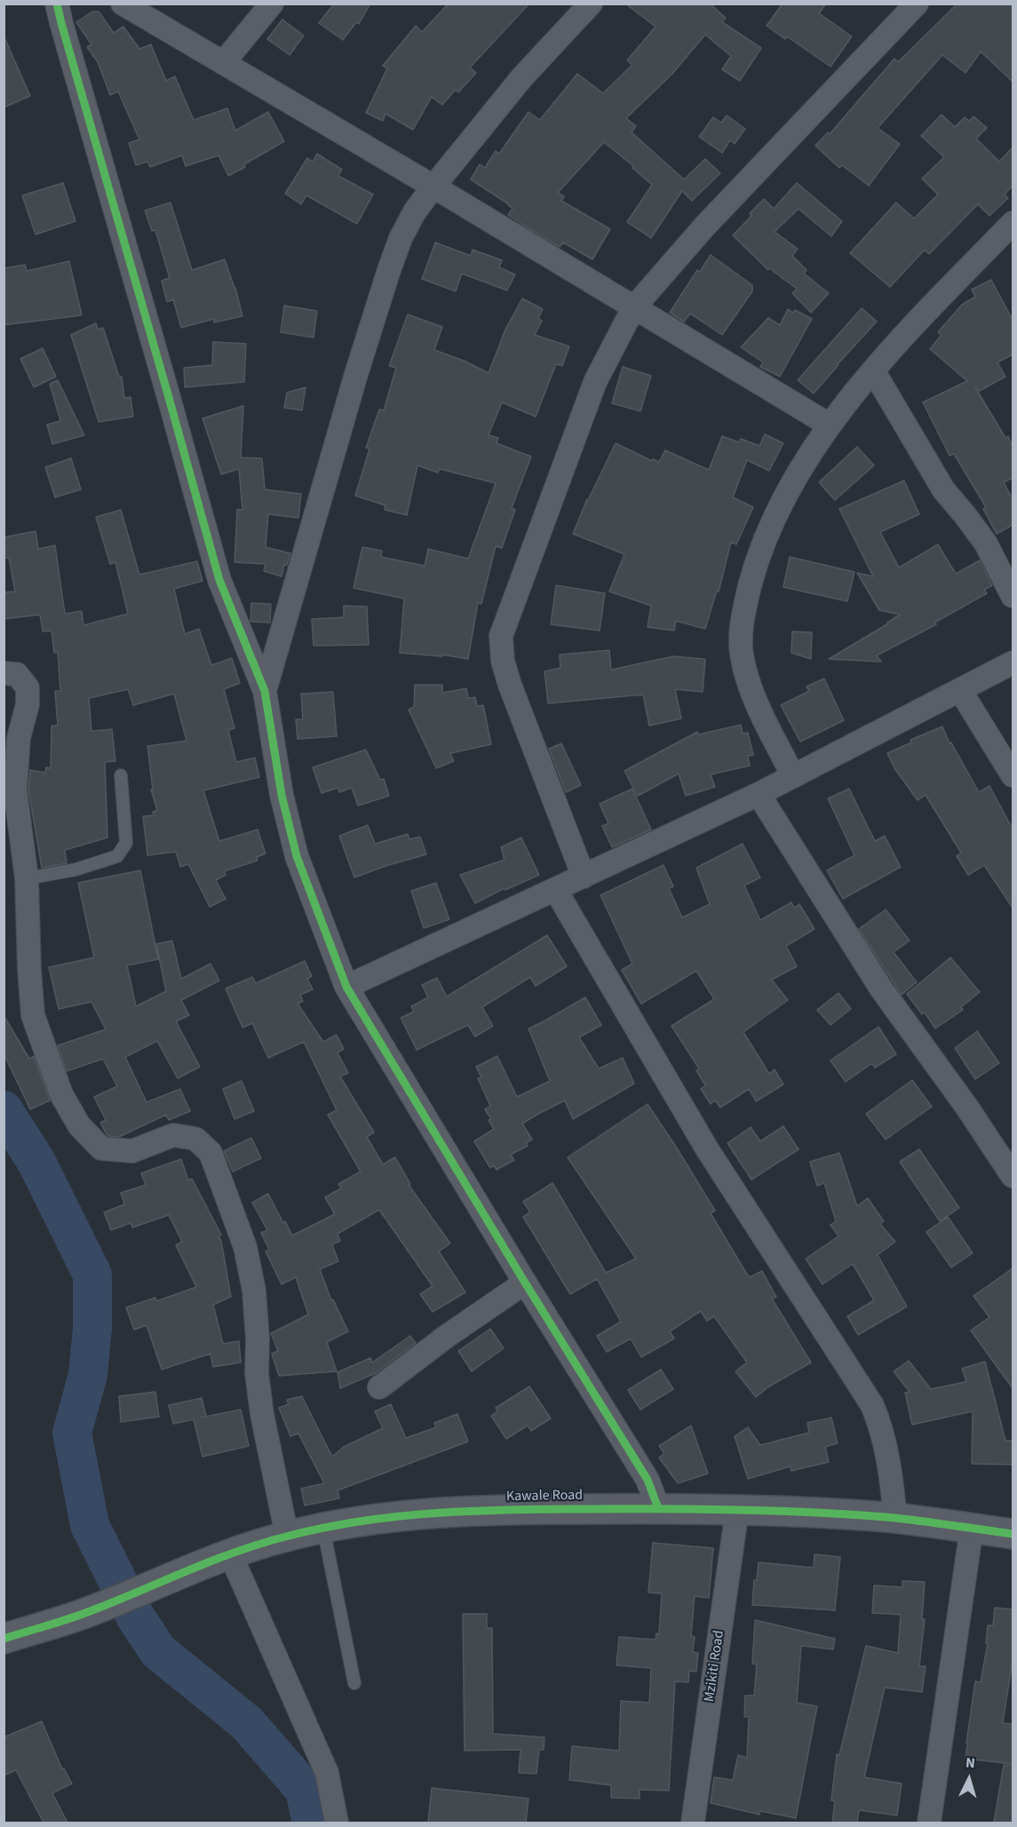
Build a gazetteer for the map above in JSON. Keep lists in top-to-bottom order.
{
  "streets": {
    "street": ["Kawale Road", "Mzikiti Road"]
  },
  "crossings": [
    ["Kawale Road", "Mzikiti Road"]
  ],
  "north": "top"
}
